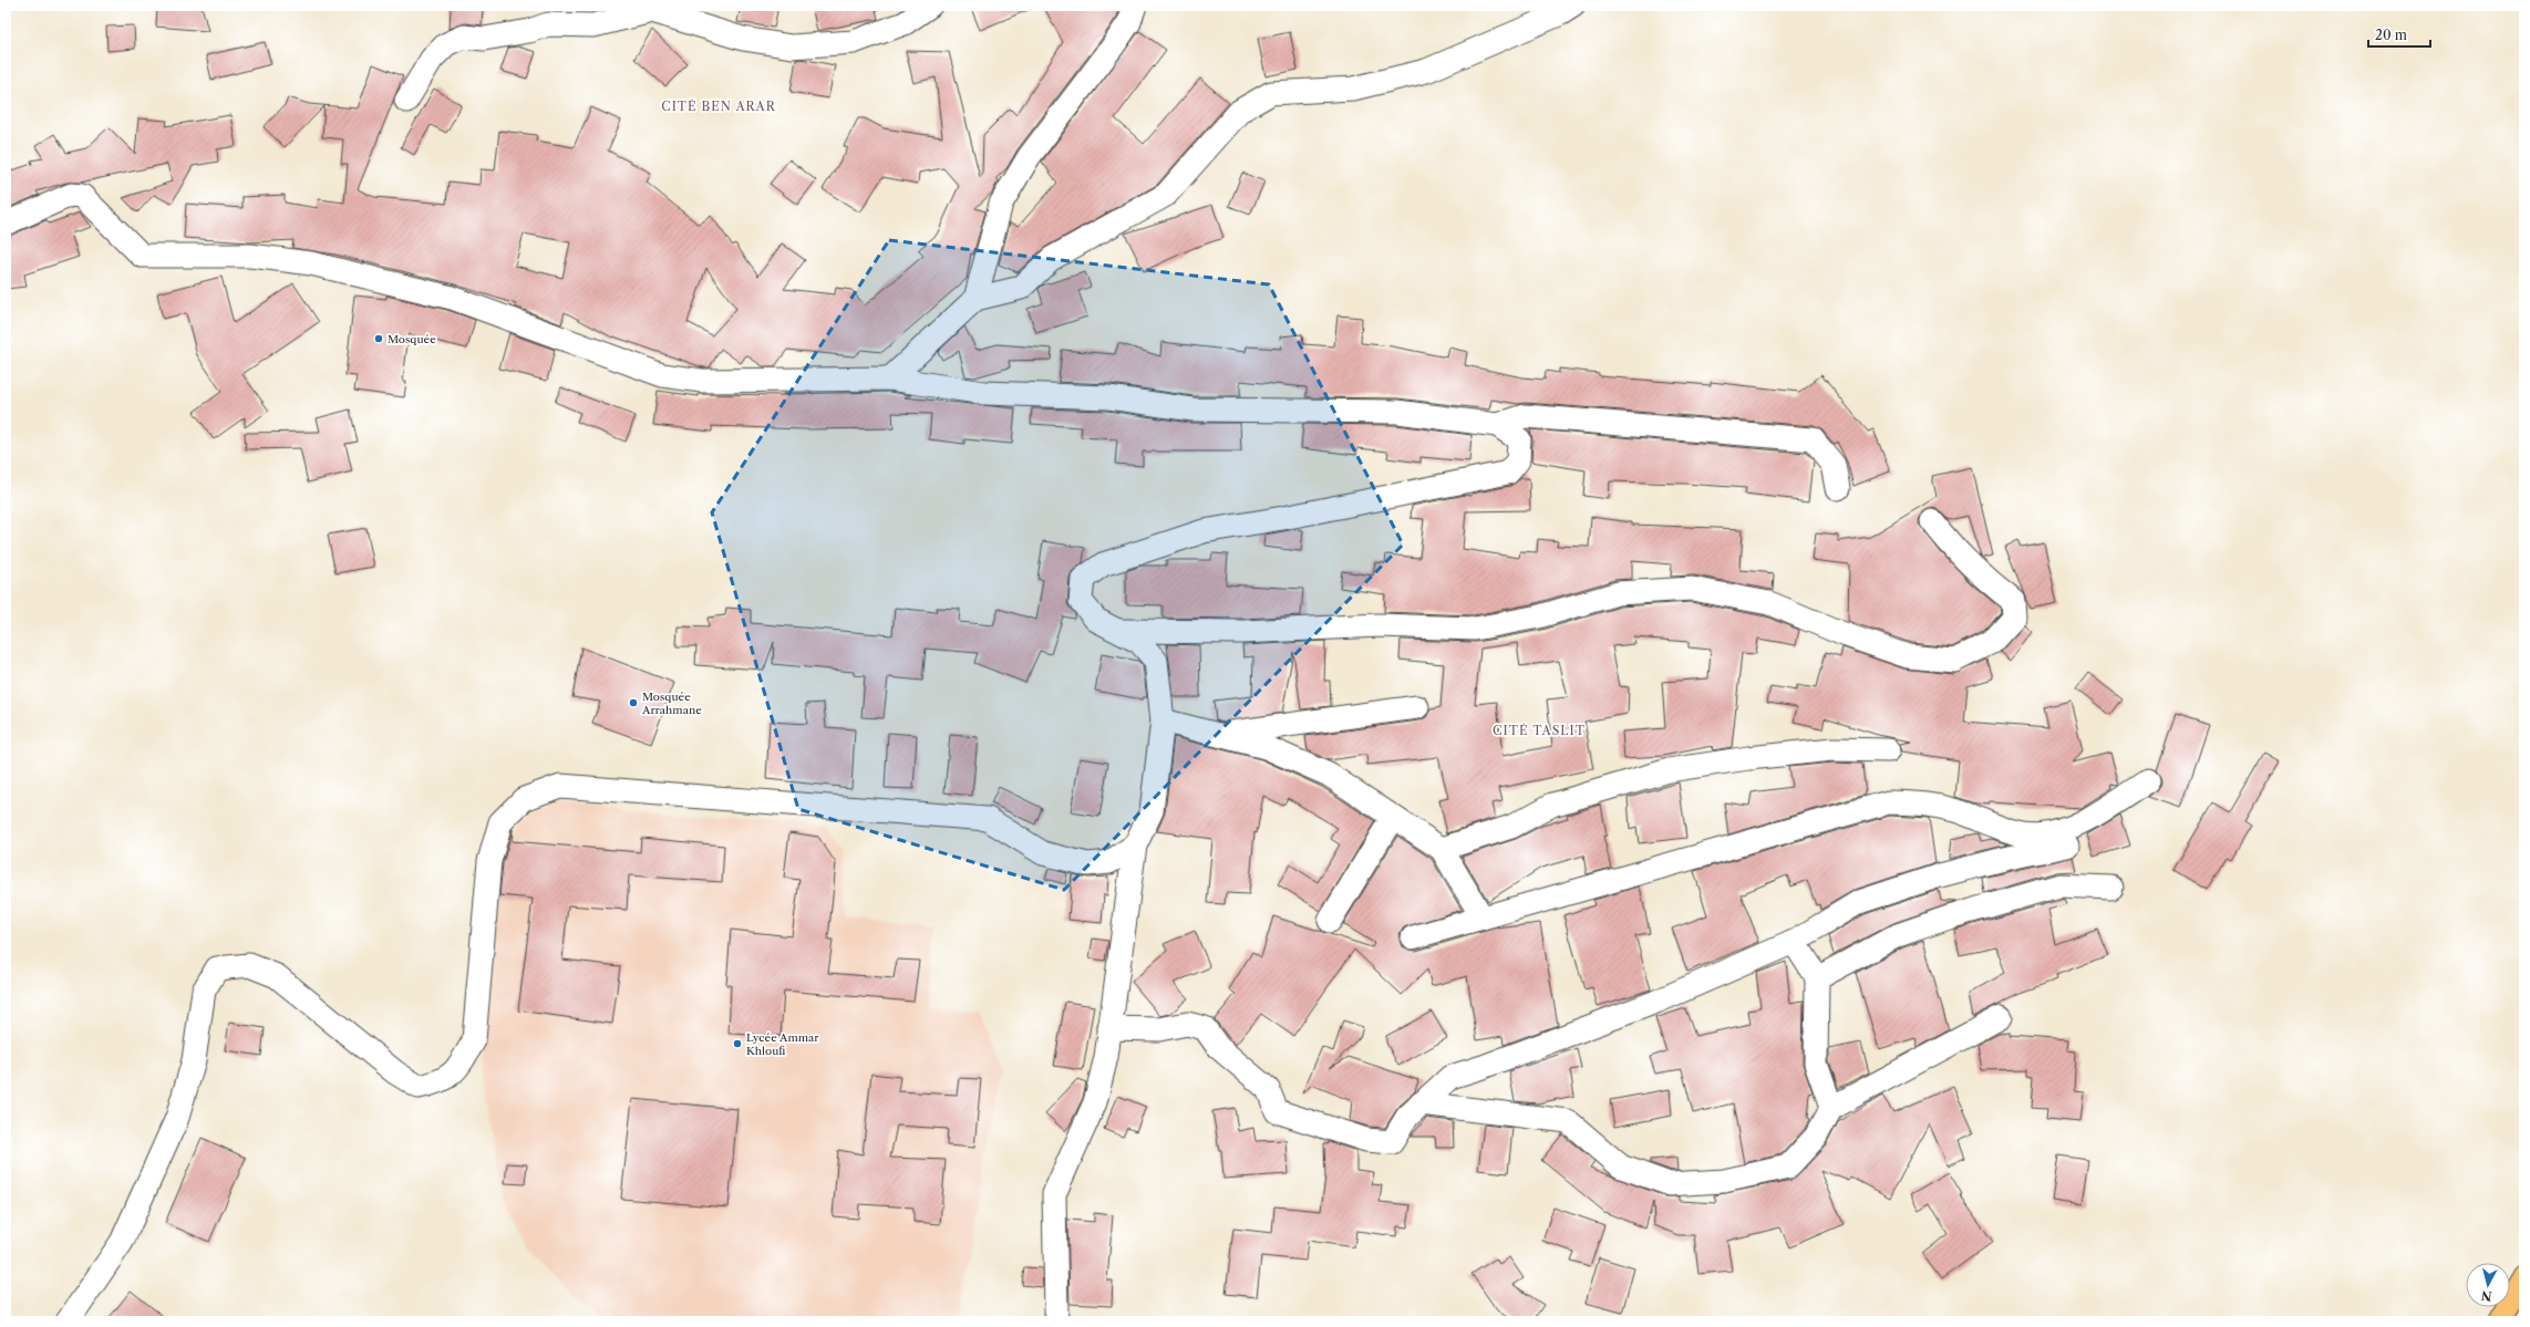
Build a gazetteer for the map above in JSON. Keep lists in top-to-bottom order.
{
  "districts": ["CITÉ BEN ARAR", "CITÉ TASLIT"],
  "places": ["Mosquée", "Mosquée Arrahmane", "Lycée Ammar Khloufi"],
  "scale_bar": "20 m",
  "north": "bottom"
}
